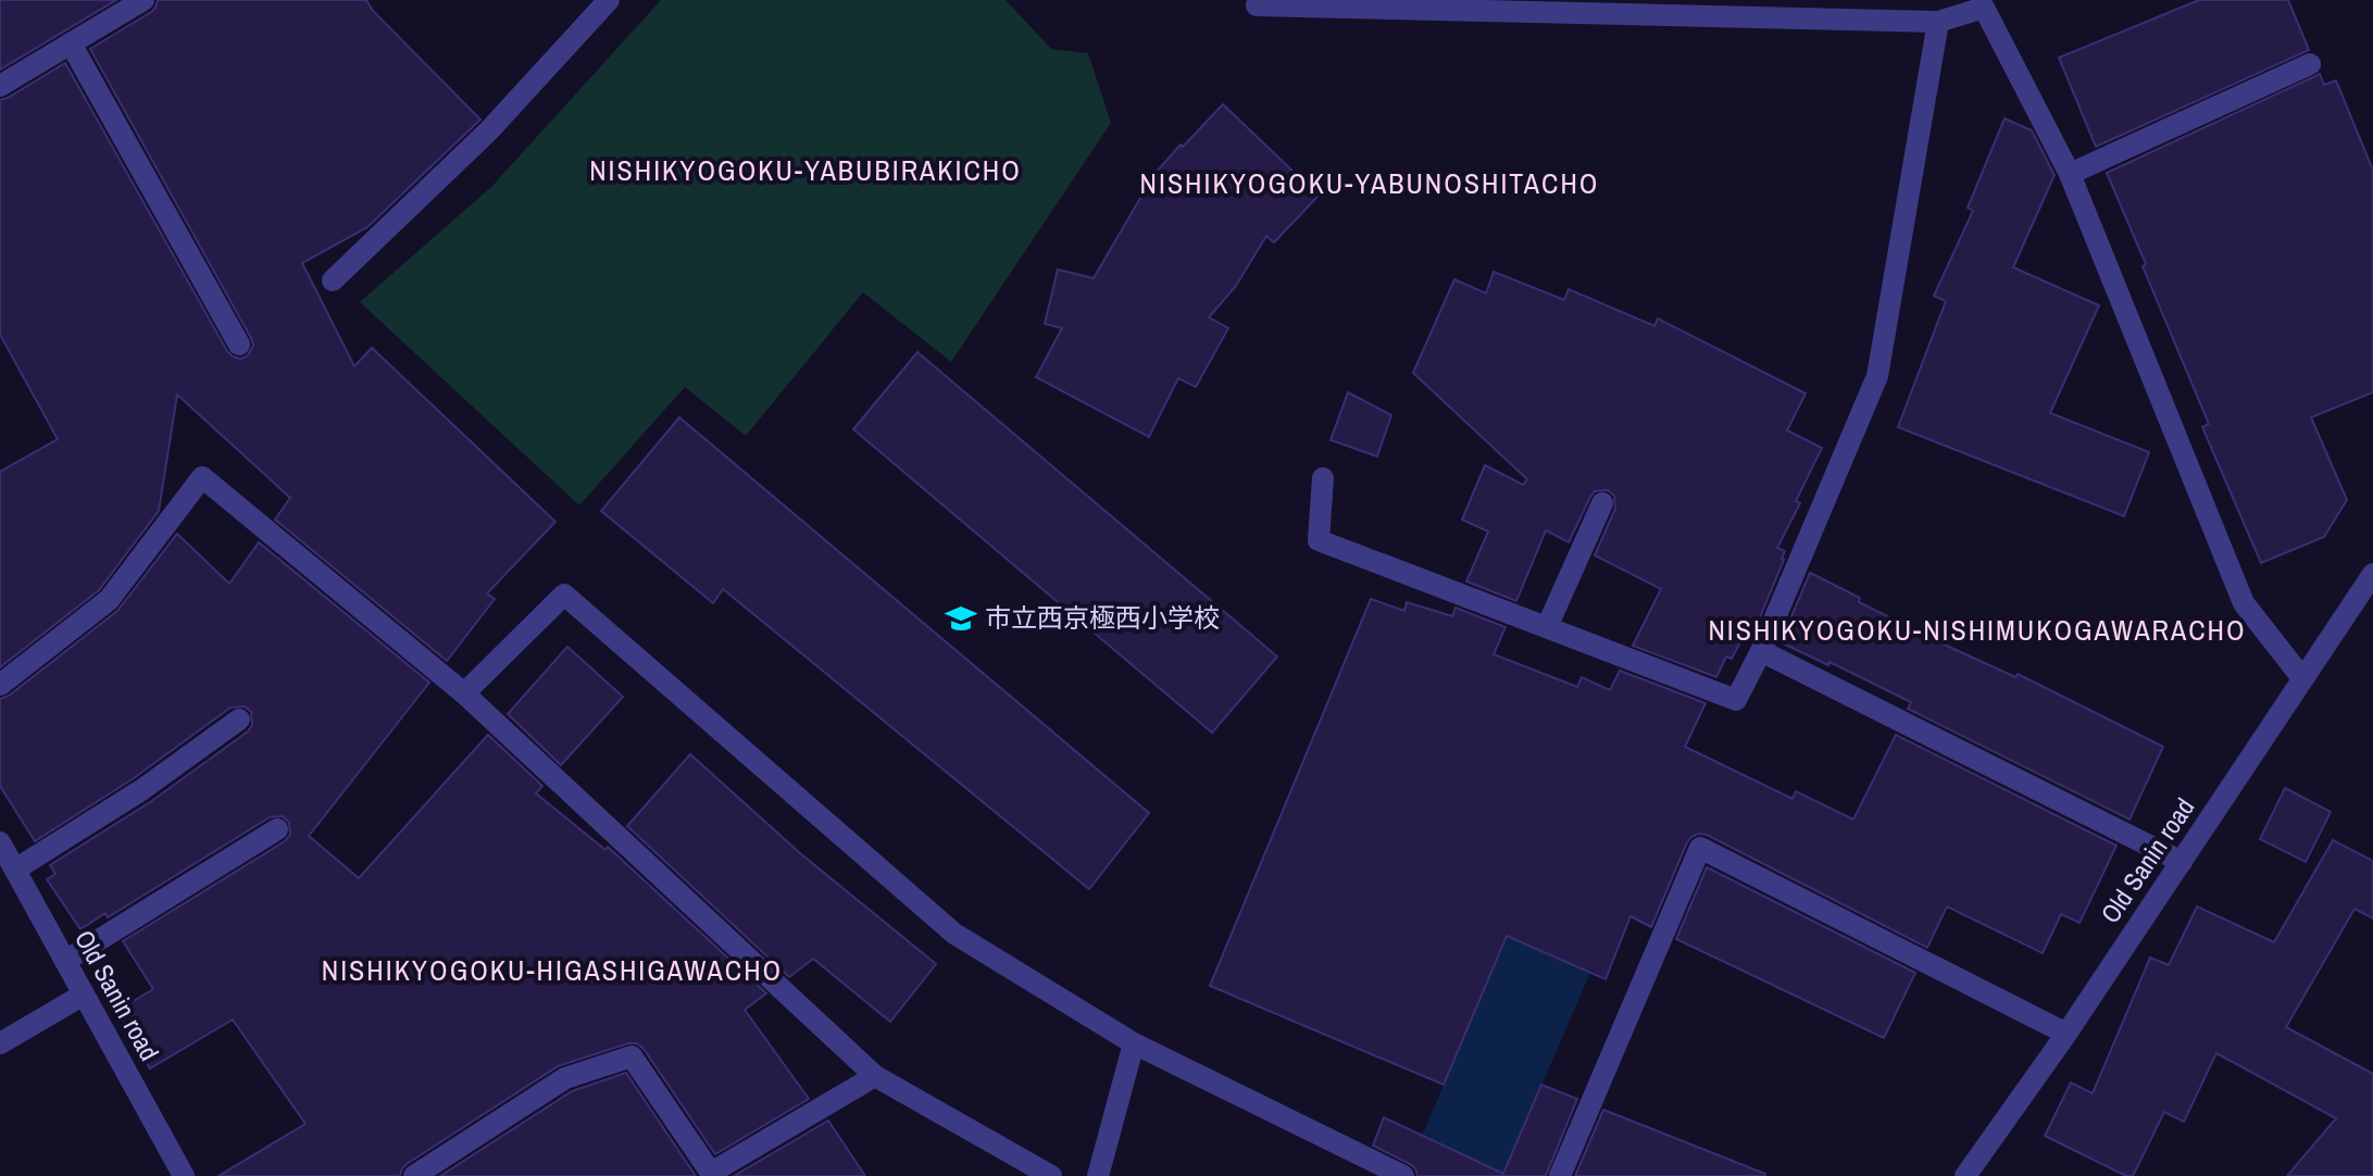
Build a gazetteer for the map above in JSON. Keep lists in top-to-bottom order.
{
  "streets": {
    "street": ["Old Sanin road"]
  },
  "districts": [
    "NISHIKYOGOKU-YABUBIRAKICHO",
    "NISHIKYOGOKU-YABUNOSHITACHO",
    "NISHIKYOGOKU-NISHIMUKOGAWARACHO",
    "NISHIKYOGOKU-HIGASHIGAWACHO"
  ],
  "places": {
    "school or university": ["市立西京極西小学校"]
  }
}
